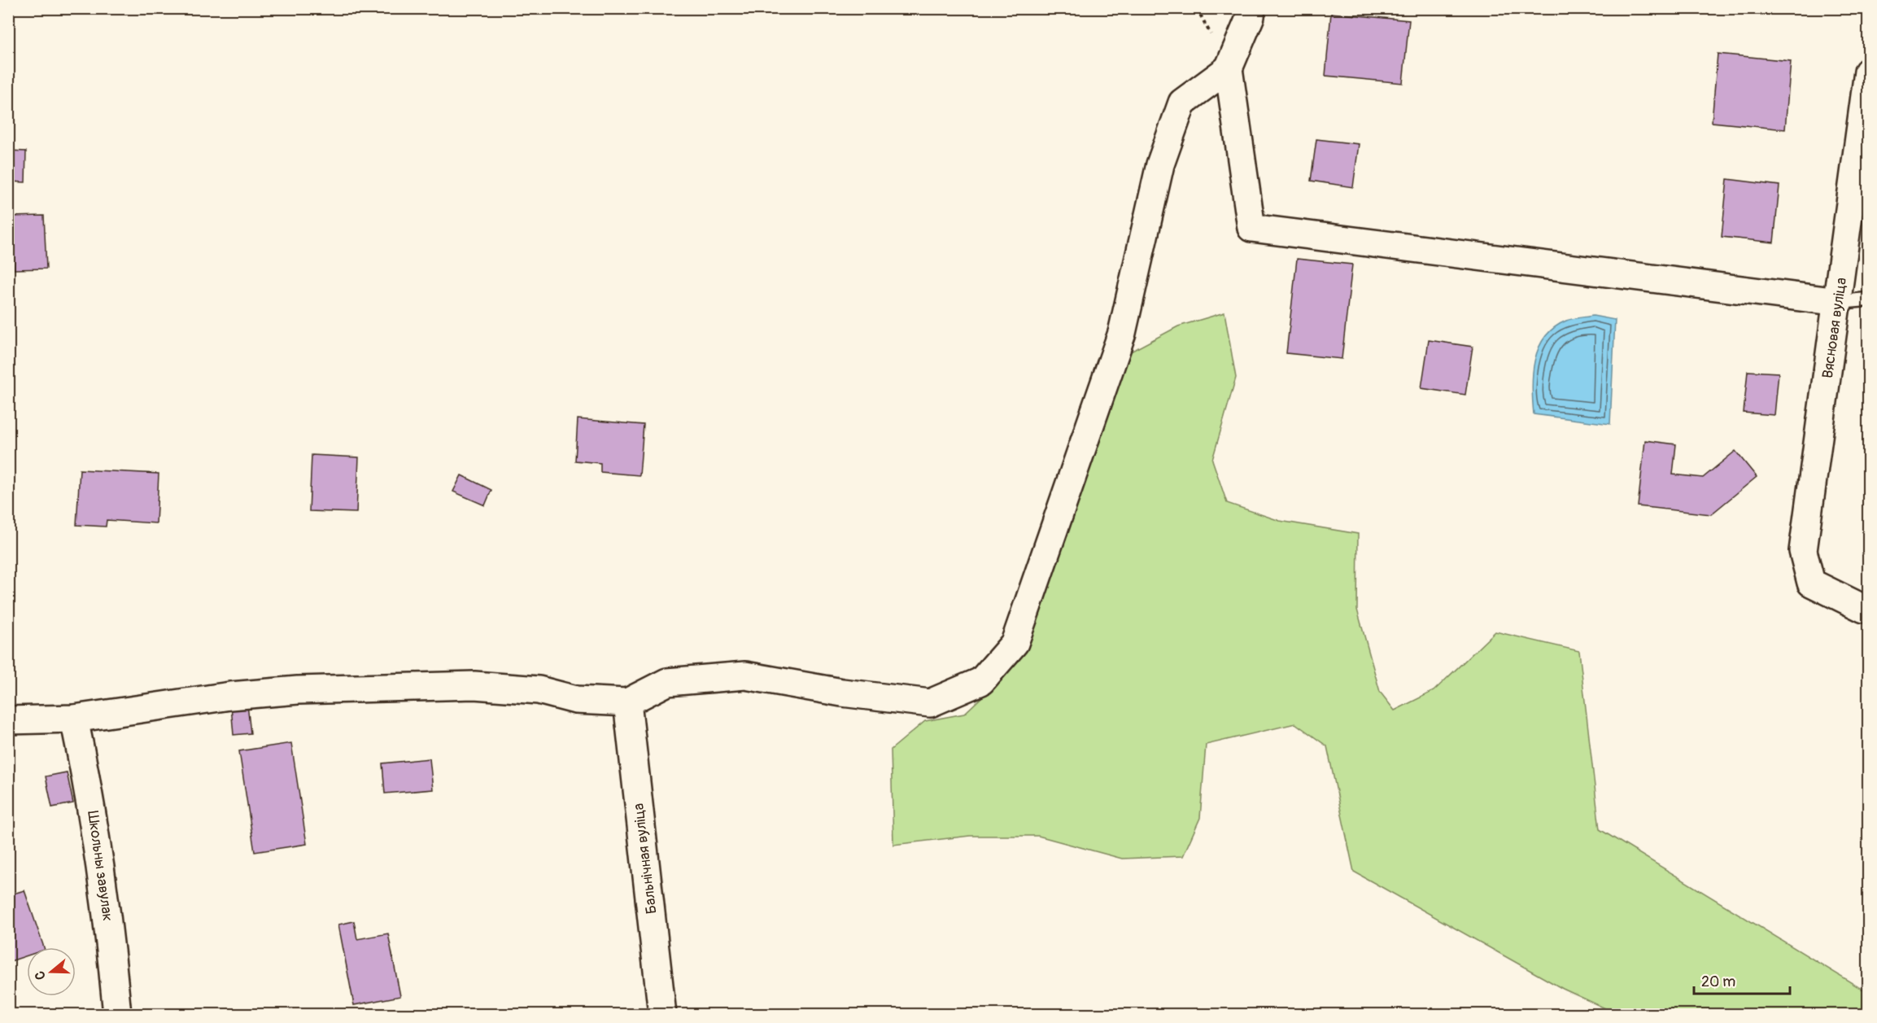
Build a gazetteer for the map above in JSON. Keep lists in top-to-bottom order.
{
  "streets": {
    "street": ["Вясновая вуліца", "Бальнічная вуліца", "Школьны завулак"]
  },
  "scale_bar": "20 m",
  "north": "left"
}
